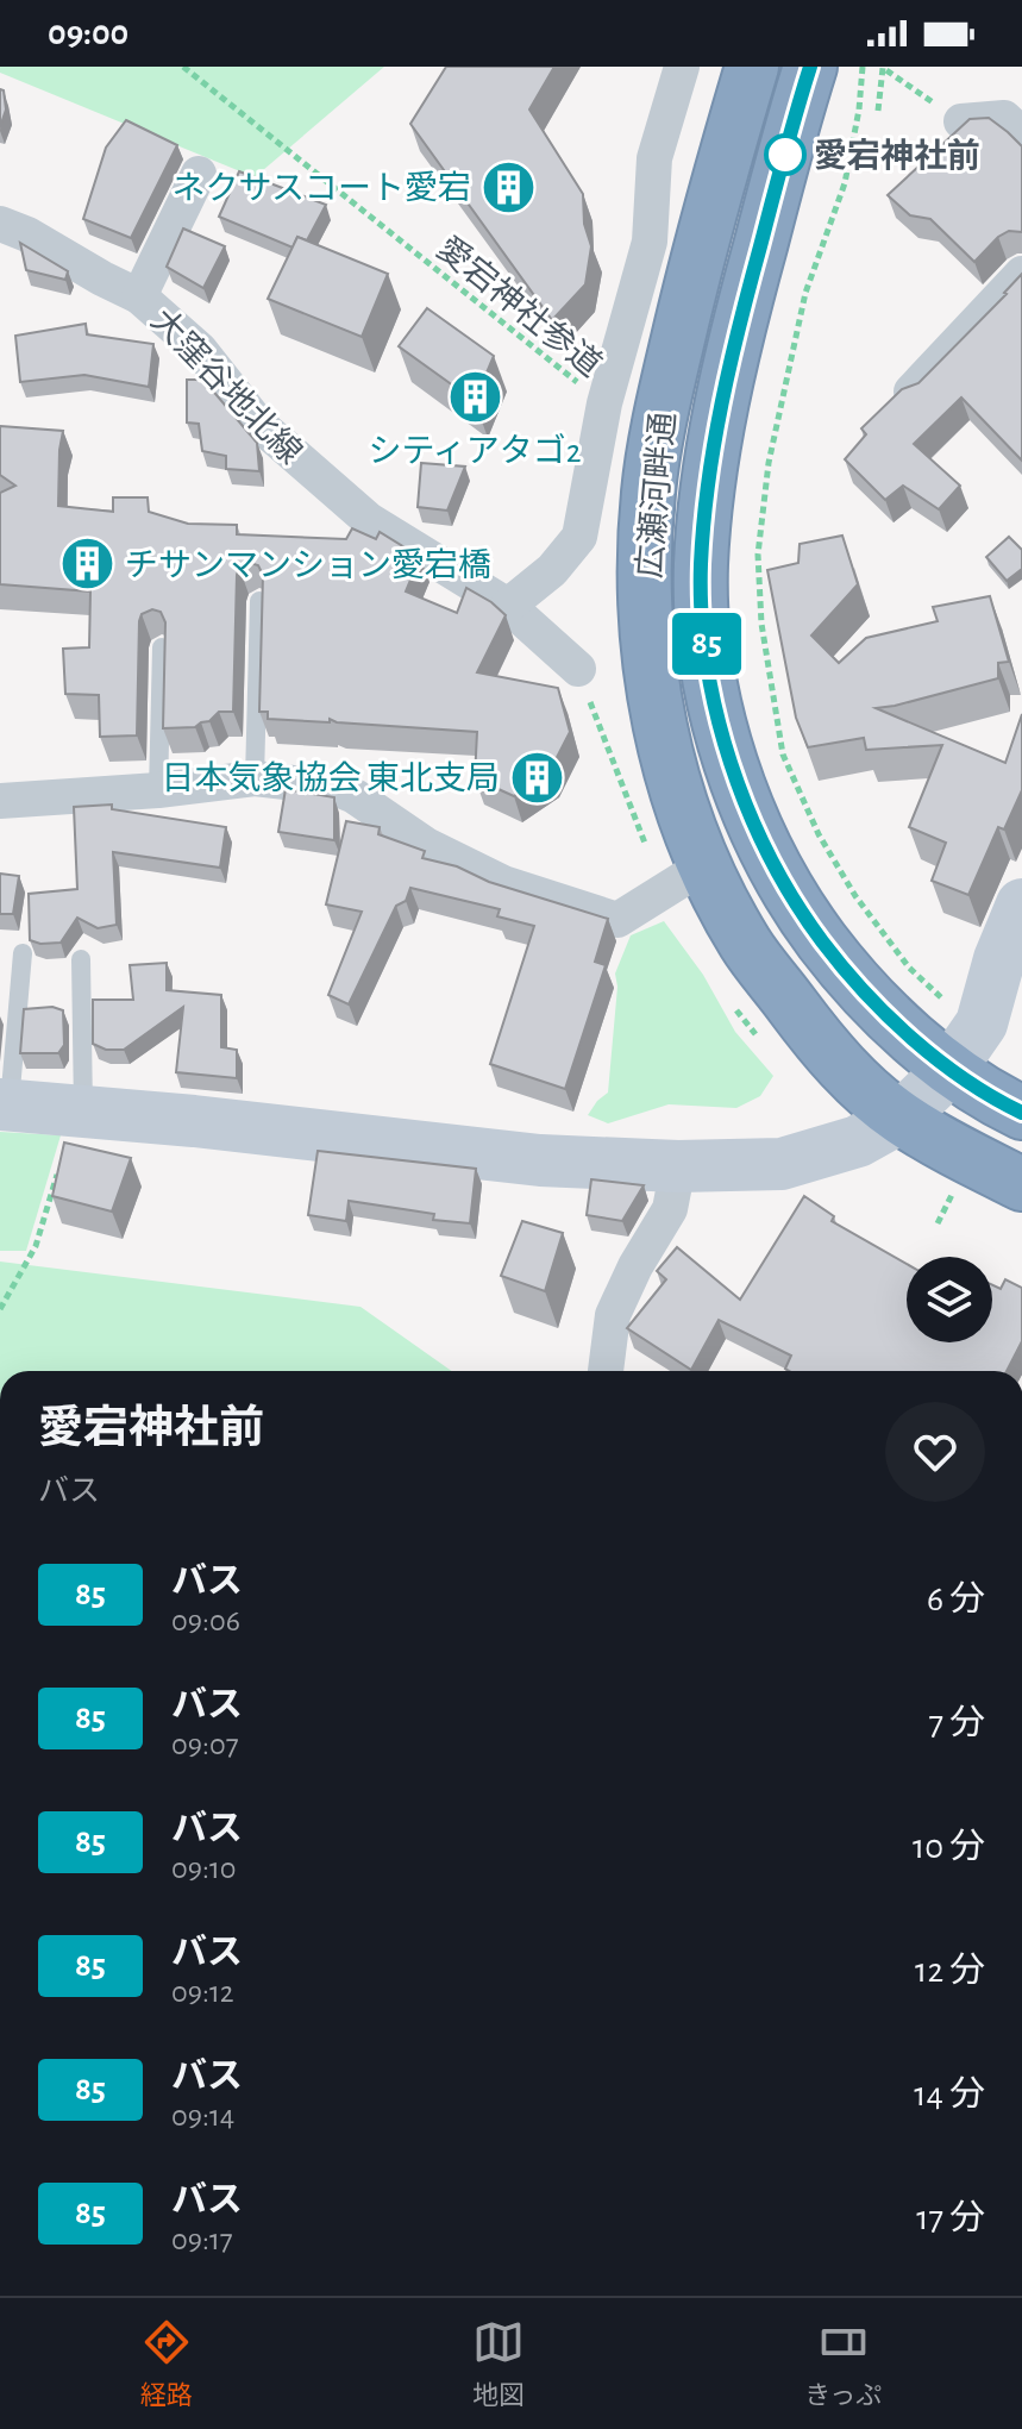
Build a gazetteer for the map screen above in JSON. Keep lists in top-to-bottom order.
{
  "streets": {
    "highway": ["広瀬河畔通"],
    "street": ["大窪谷地北線"],
    "path": ["愛宕神社参道"]
  },
  "places": {
    "other": ["愛宕神社前"],
    "building": [
      "ネクサスコート愛宕",
      "シティアタゴ2",
      "チサンマンション愛宕橋",
      "日本気象協会 東北支局"
    ]
  },
  "lines": ["bus line 85"],
  "page": {
    "status": "09:00",
    "on_map": "85",
    "heading": ["愛宕神社前", "バス"],
    "list": [
      {
        "mark": "85",
        "name": "バス",
        "note": "09:06",
        "value": "6 分"
      },
      {
        "mark": "85",
        "name": "バス",
        "note": "09:07",
        "value": "7 分"
      },
      {
        "mark": "85",
        "name": "バス",
        "note": "09:10",
        "value": "10 分"
      },
      {
        "mark": "85",
        "name": "バス",
        "note": "09:12",
        "value": "12 分"
      },
      {
        "mark": "85",
        "name": "バス",
        "note": "09:14",
        "value": "14 分"
      },
      {
        "mark": "85",
        "name": "バス",
        "note": "09:17",
        "value": "17 分"
      }
    ],
    "tabs": ["経路", "地図", "きっぷ"]
  }
}
